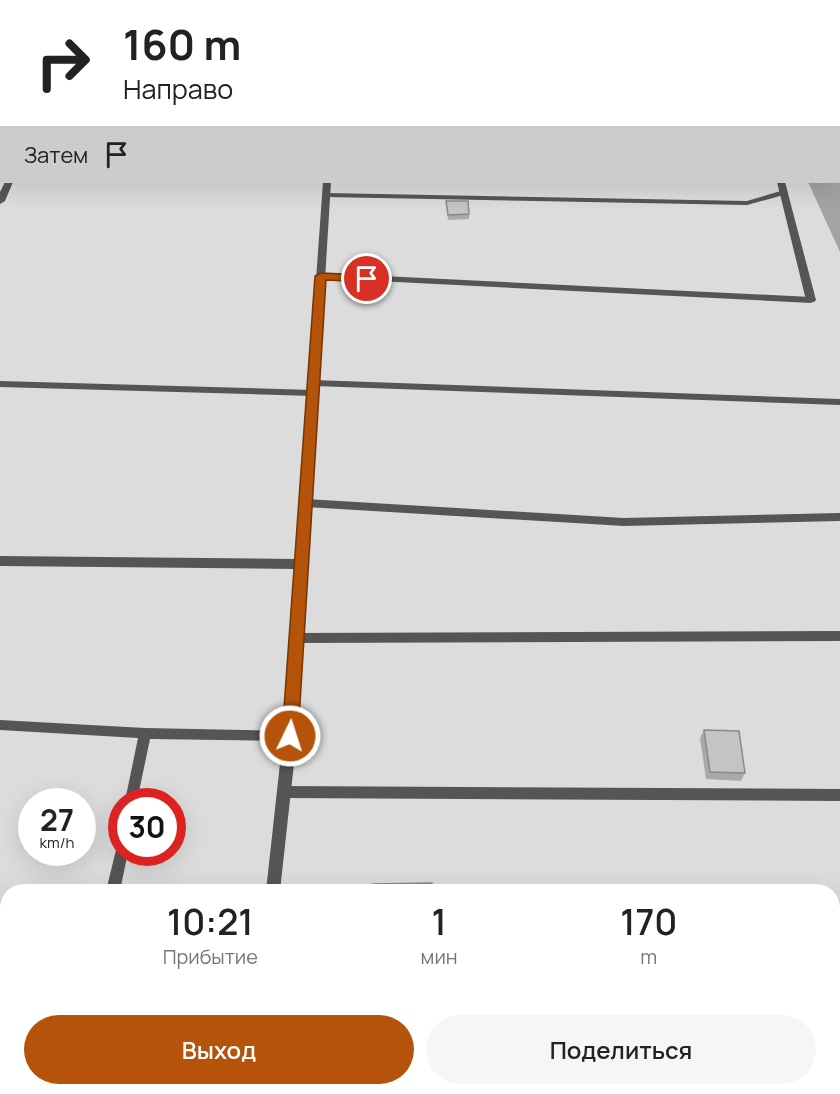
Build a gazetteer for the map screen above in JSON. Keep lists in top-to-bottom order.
{
  "page": {
    "turn": ["160 m", "Направо"],
    "then": "Затем",
    "speed": "27 km/h",
    "limit": "30",
    "eta": [
      "10:21",
      "Прибытие",
      "1",
      "мин",
      "170",
      "m"
    ],
    "buttons": ["Выход", "Поделиться"]
  }
}
